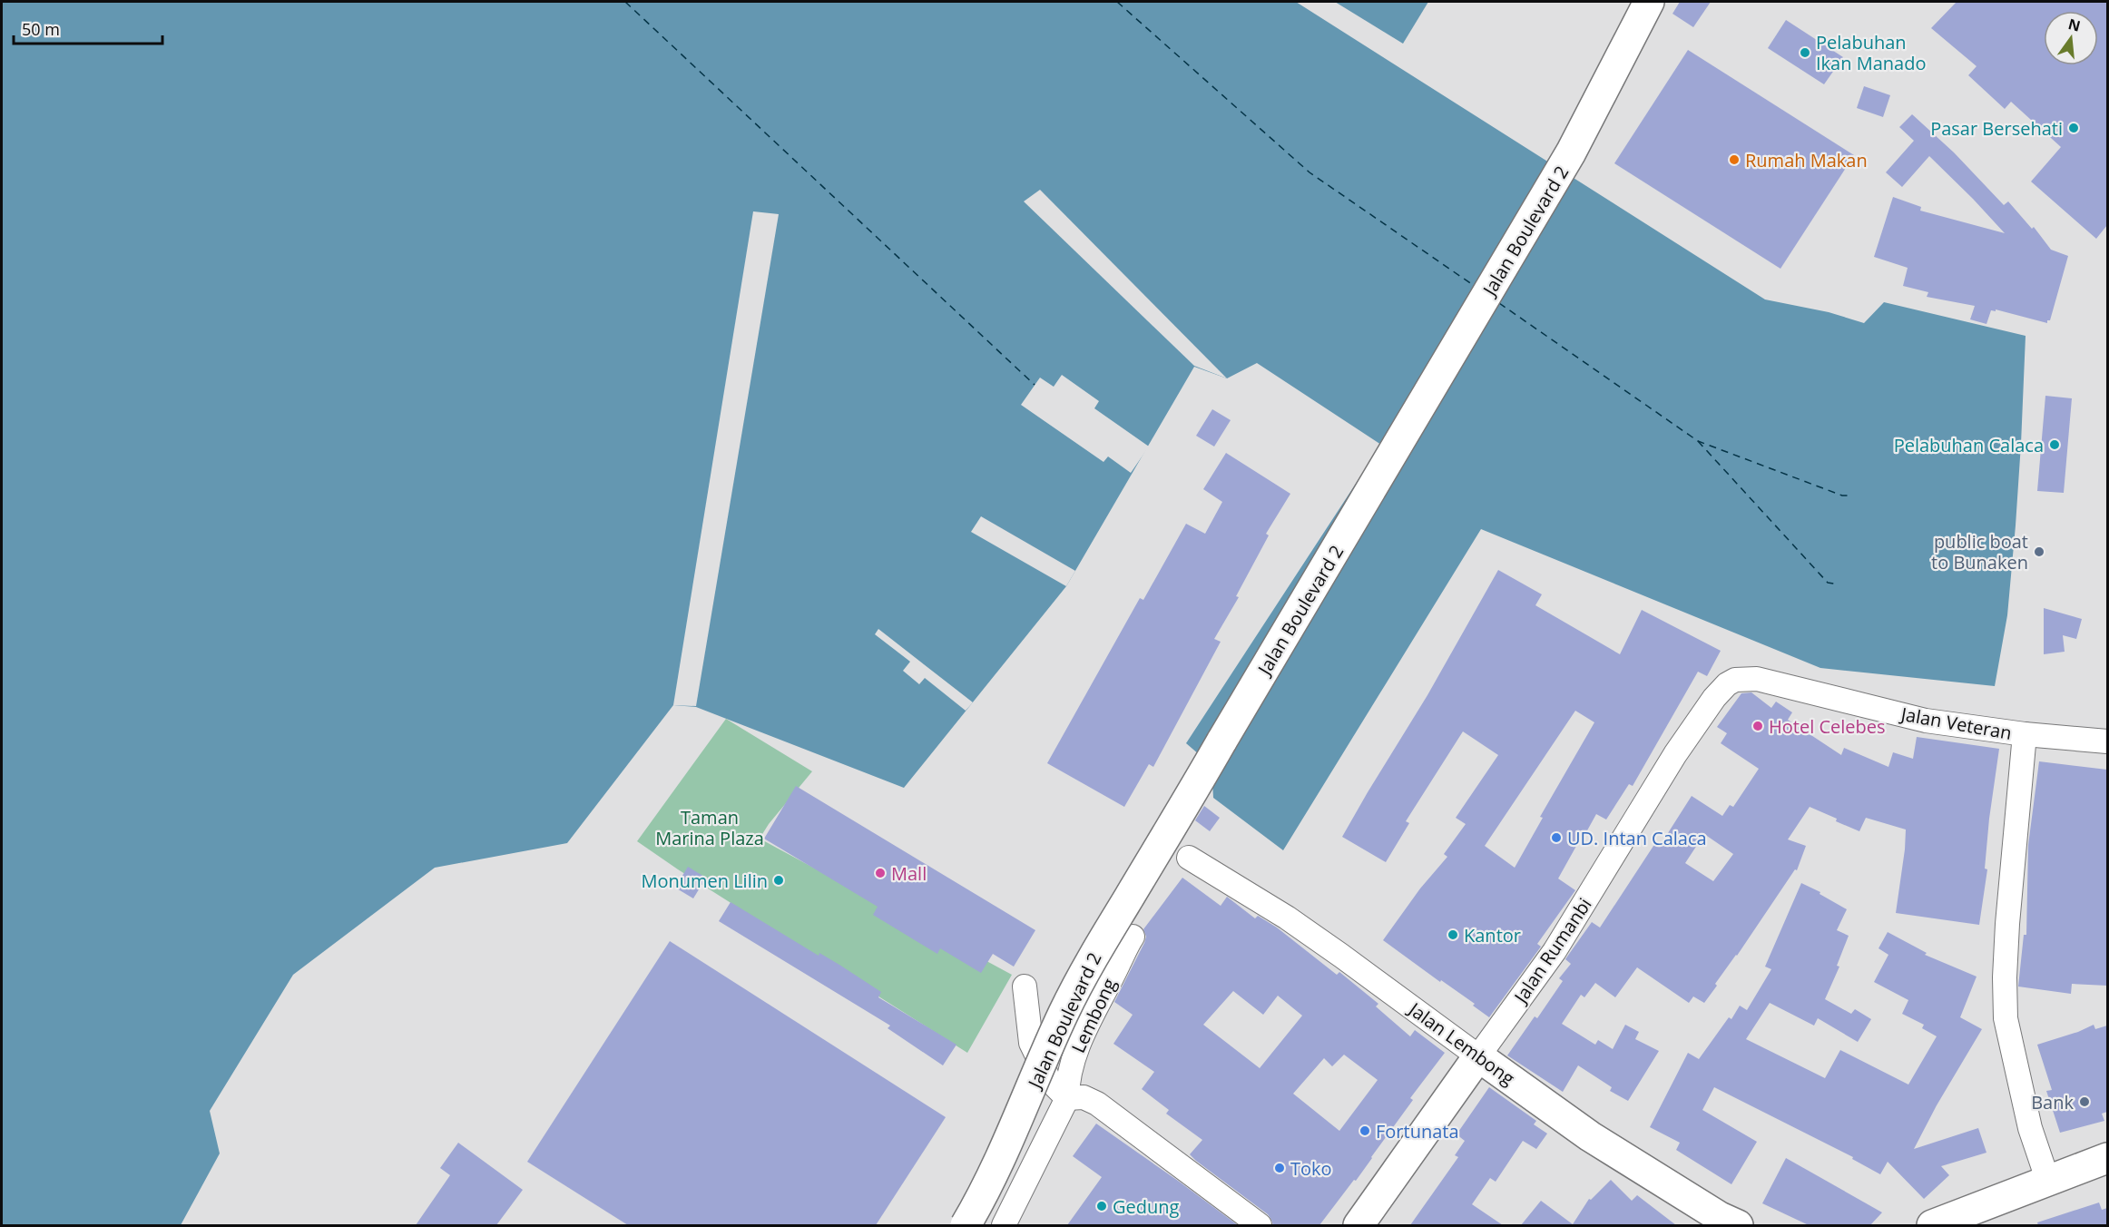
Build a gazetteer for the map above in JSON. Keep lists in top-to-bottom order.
{
  "streets": {
    "main road": ["Jalan Boulevard 2", "Jalan Rumanbi", "Jalan Lembong"],
    "street": ["Jalan Veteran", "Lembong"]
  },
  "crossings": [
    ["Jalan Veteran", "Jalan Rumanbi"],
    ["Jalan Rumanbi", "Jalan Lembong"]
  ],
  "parks": ["Taman Marina Plaza"],
  "places": [
    "Pelabuhan Ikan Manado",
    "Pasar Bersehati",
    "Rumah Makan",
    "Pelabuhan Calaca",
    "public boat to Bunaken",
    "Hotel Celebes",
    "UD. Intan Calaca",
    "Mall",
    "Monumen Lilin",
    "Kantor",
    "Bank",
    "Fortunata",
    "Toko",
    "Gedung"
  ],
  "scale_bar": "50 m",
  "north": "top"
}
